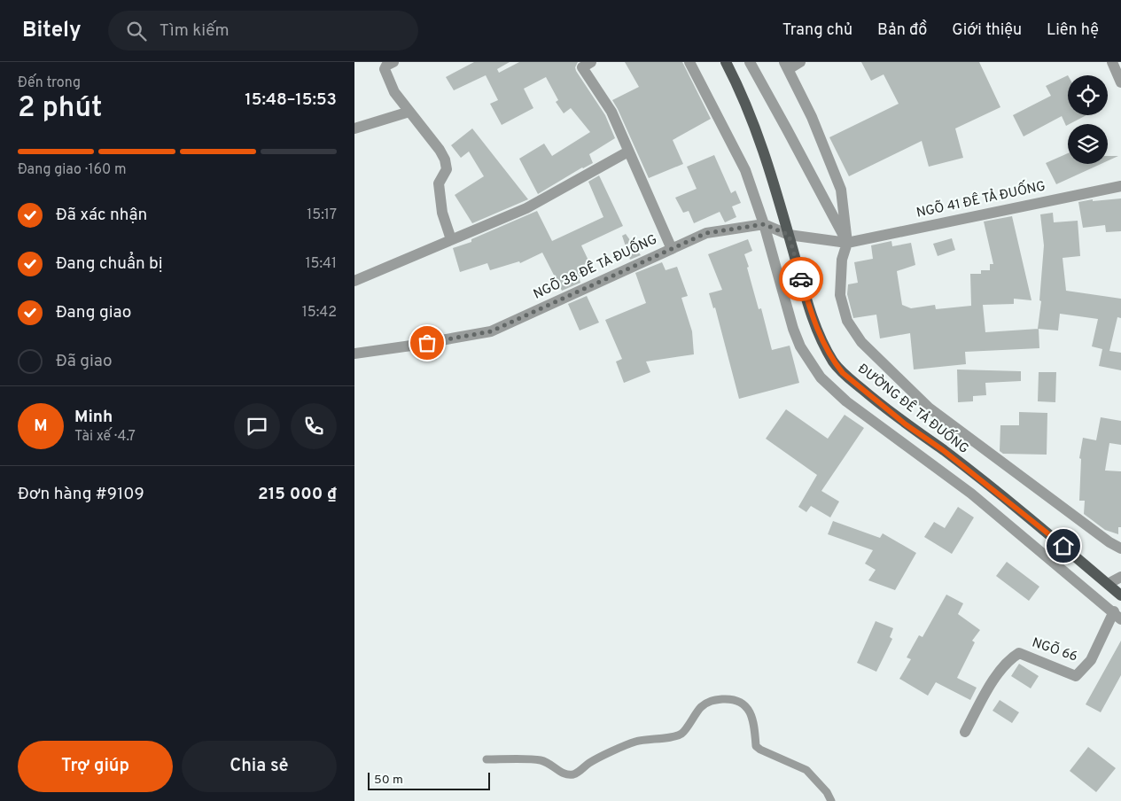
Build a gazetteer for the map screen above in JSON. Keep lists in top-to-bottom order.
{
  "streets": {
    "main road": ["ĐƯỜNG ĐÊ TẢ ĐUỐNG"],
    "street": ["NGÕ 41 ĐÊ TẢ ĐUỐNG", "NGÕ 38 ĐÊ TẢ ĐUỐNG", "NGÕ 66"]
  },
  "scale_bar": "50 m",
  "page": {
    "header": "Bitely",
    "search": "Tìm kiếm",
    "nav": [
      "Trang chủ",
      "Bản đồ",
      "Giới thiệu",
      "Liên hệ"
    ],
    "heading": ["2 phút", "Đến trong", "15:48–15:53"],
    "panel": [
      "Minh",
      "Tài xế · 4.7",
      "Đơn hàng #9109",
      "215 000 ₫"
    ],
    "bar": "Đang giao · 160 m",
    "list": [
      ["Đã xác nhận", "15:17"],
      ["Đang chuẩn bị", "15:41"],
      ["Đang giao", "15:42"],
      "Đã giao"
    ],
    "round": "M",
    "buttons": ["Trợ giúp", "Chia sẻ"],
    "scale": "50 m"
  }
}
